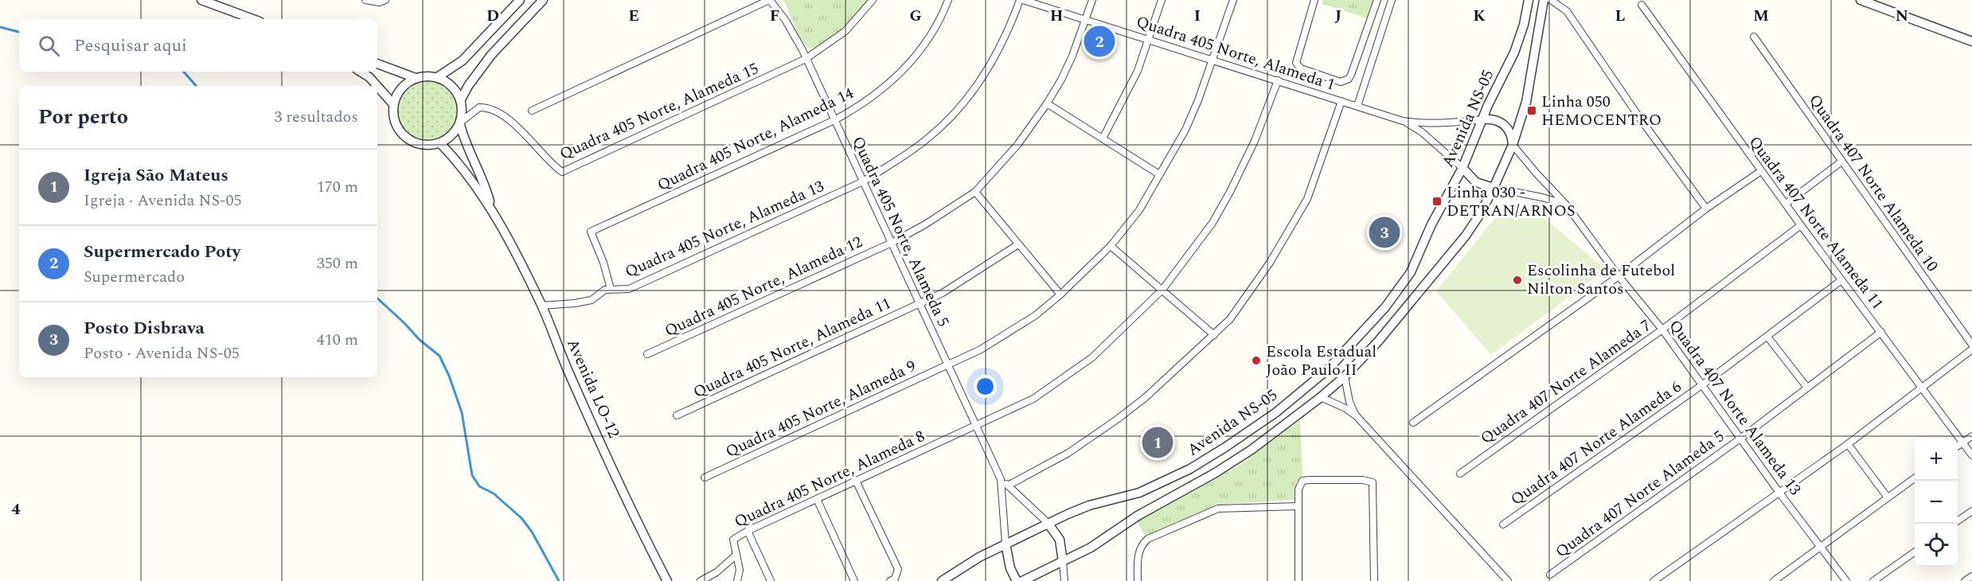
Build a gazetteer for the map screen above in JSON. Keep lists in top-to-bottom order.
{
  "streets": {
    "street": [
      "Quadra 405 Norte, Alameda 1",
      "Quadra 405 Norte, Alameda 15",
      "Avenida NS-05",
      "Quadra 405 Norte, Alameda 14",
      "Quadra 407 Norte Alameda 10",
      "Quadra 407 Norte Alameda 11",
      "Quadra 405 Norte, Alameda 13",
      "Quadra 405 Norte, Alameda 5",
      "Quadra 405 Norte, Alameda 12",
      "Quadra 405 Norte, Alameda 11",
      "Quadra 407 Norte Alameda 7",
      "Avenida LO-12",
      "Quadra 407 Norte Alameda 13",
      "Quadra 405 Norte, Alameda 9",
      "Quadra 407 Norte Alameda 6",
      "Quadra 405 Norte, Alameda 8",
      "Quadra 407 Norte Alameda 5"
    ]
  },
  "crossings": [
    ["Quadra 405 Norte, Alameda 1", "Quadra 405 Norte, Alameda 13"],
    ["Quadra 405 Norte, Alameda 1", "Quadra 405 Norte, Alameda 12"],
    ["Quadra 405 Norte, Alameda 1", "Quadra 405 Norte, Alameda 9"],
    ["Quadra 405 Norte, Alameda 1", "Quadra 405 Norte, Alameda 8"],
    ["Quadra 405 Norte, Alameda 15", "Quadra 405 Norte, Alameda 5"],
    ["Quadra 405 Norte, Alameda 15", "Avenida LO-12"],
    ["Avenida NS-05", "Quadra 407 Norte Alameda 13"],
    ["Quadra 405 Norte, Alameda 14", "Quadra 405 Norte, Alameda 13"],
    ["Quadra 405 Norte, Alameda 14", "Quadra 405 Norte, Alameda 5"],
    ["Quadra 407 Norte Alameda 11", "Quadra 407 Norte Alameda 7"],
    ["Quadra 407 Norte Alameda 11", "Quadra 407 Norte Alameda 6"],
    ["Quadra 407 Norte Alameda 11", "Quadra 407 Norte Alameda 5"],
    ["Quadra 405 Norte, Alameda 13", "Quadra 405 Norte, Alameda 5"],
    ["Quadra 405 Norte, Alameda 13", "Avenida LO-12"],
    ["Quadra 405 Norte, Alameda 5", "Quadra 405 Norte, Alameda 12"],
    ["Quadra 405 Norte, Alameda 5", "Quadra 405 Norte, Alameda 11"],
    ["Quadra 405 Norte, Alameda 5", "Quadra 405 Norte, Alameda 9"],
    ["Quadra 405 Norte, Alameda 5", "Quadra 405 Norte, Alameda 8"],
    ["Quadra 407 Norte Alameda 7", "Quadra 407 Norte Alameda 13"],
    ["Quadra 407 Norte Alameda 13", "Quadra 407 Norte Alameda 6"],
    ["Quadra 407 Norte Alameda 13", "Quadra 407 Norte Alameda 5"]
  ],
  "places": {
    "transit": ["Linha 050 HEMOCENTRO", "Linha 030 - DETRAN/ARNOS"],
    "other": ["Escolinha de Futebol Nilton Santos", "Escola Estadual João Paulo II"]
  },
  "page": {
    "search": "Pesquisar aqui",
    "pins": ["2", "3", "1"],
    "heading": ["Por perto", "3 resultados"],
    "list": [
      {
        "mark": "1",
        "name": "Igreja São Mateus",
        "note": "Igreja · Avenida NS-05",
        "value": "170 m"
      },
      {
        "mark": "2",
        "name": "Supermercado Poty",
        "note": "Supermercado",
        "value": "350 m"
      },
      {
        "mark": "3",
        "name": "Posto Disbrava",
        "note": "Posto · Avenida NS-05",
        "value": "410 m"
      }
    ],
    "map_buttons": ["+", "−"]
  },
  "grid": {
    "columns": [
      "D",
      "E",
      "F",
      "G",
      "H",
      "I",
      "J",
      "K",
      "L",
      "M",
      "N"
    ],
    "rows": ["4"]
  }
}
